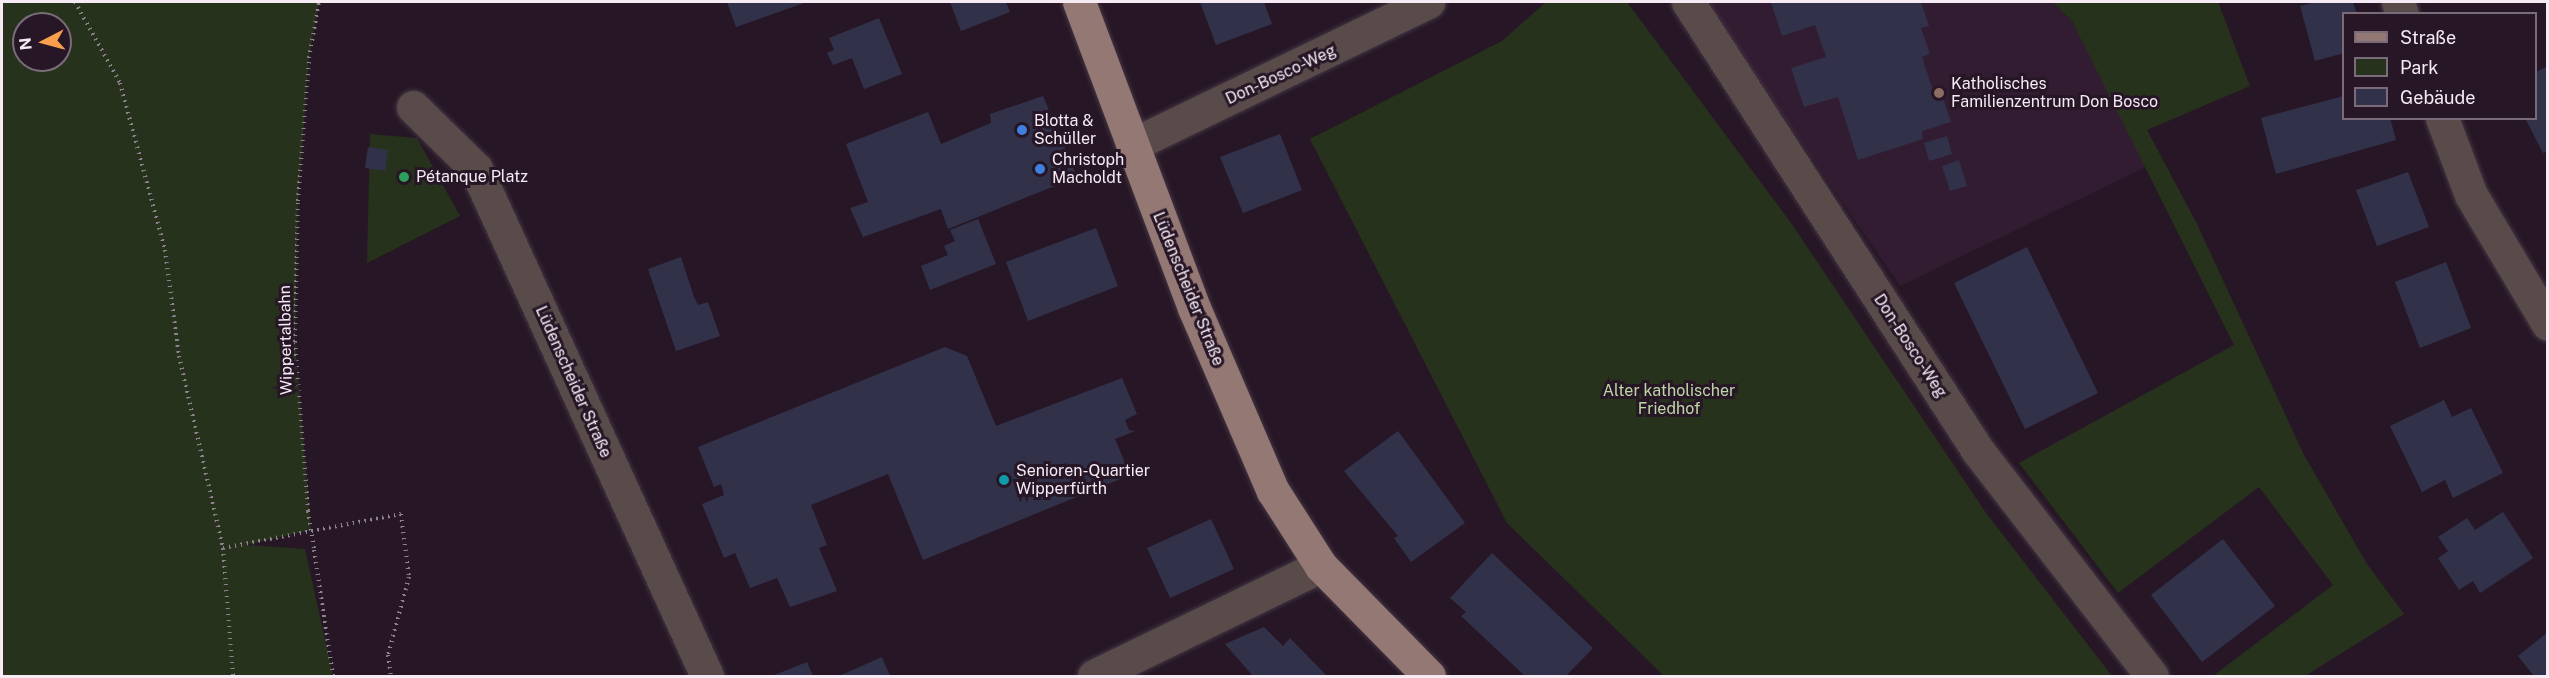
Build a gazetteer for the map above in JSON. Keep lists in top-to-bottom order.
{
  "streets": {
    "main road": ["Lüdenscheider Straße"],
    "street": ["Don-Bosco-Weg"],
    "path": ["Wippertalbahn"]
  },
  "crossings": [
    ["Don-Bosco-Weg", "Lüdenscheider Straße"]
  ],
  "parks": ["Alter katholischer Friedhof"],
  "places": [
    "Katholisches Familienzentrum Don Bosco",
    "Blotta & Schüller",
    "Christoph Macholdt",
    "Pétanque Platz",
    "Senioren-Quartier Wipperfürth"
  ],
  "legend": ["Straße", "Park", "Gebäude"],
  "north": "left"
}
